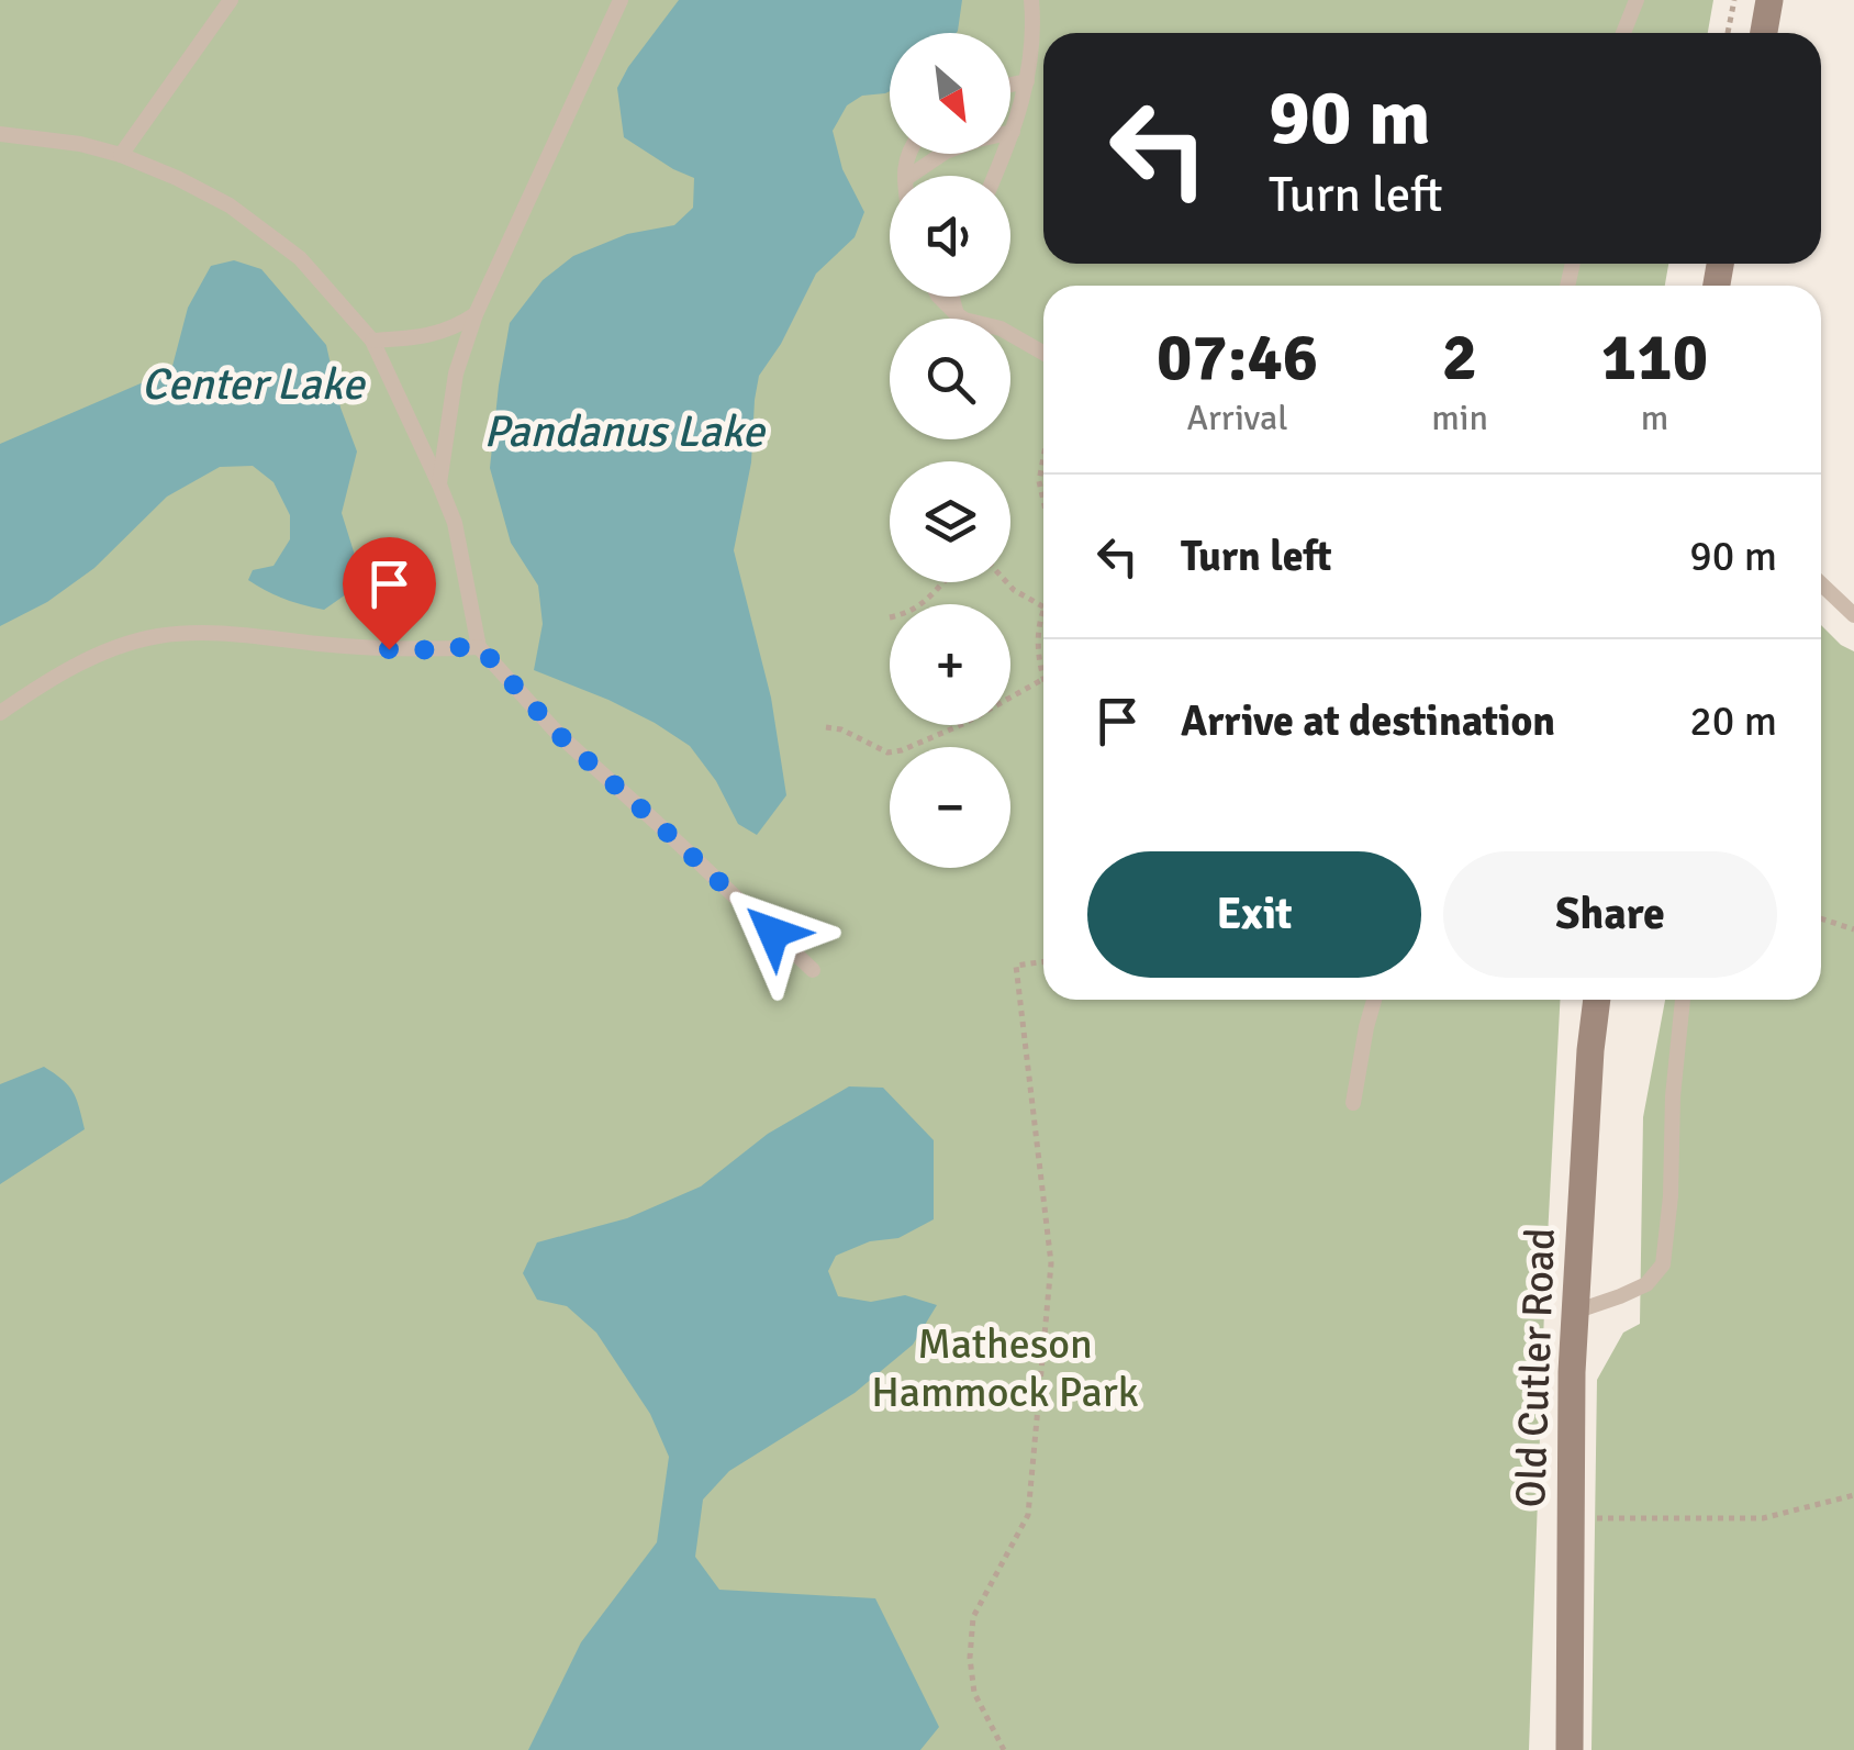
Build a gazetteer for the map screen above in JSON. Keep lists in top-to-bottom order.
{
  "streets": {
    "main road": ["Old Cutler Road"]
  },
  "water": ["Center Lake", "Pandanus Lake"],
  "parks": ["Matheson Hammock Park"],
  "north": "bottom right",
  "page": {
    "map_buttons": ["+", "−"],
    "turn": ["90 m", "Turn left"],
    "eta": [
      "07:46",
      "Arrival",
      "2",
      "min",
      "110",
      "m"
    ],
    "list": [
      {
        "name": "Turn left",
        "value": "90 m"
      },
      {
        "name": "Arrive at destination",
        "value": "20 m"
      }
    ],
    "buttons": ["Exit", "Share"]
  }
}
